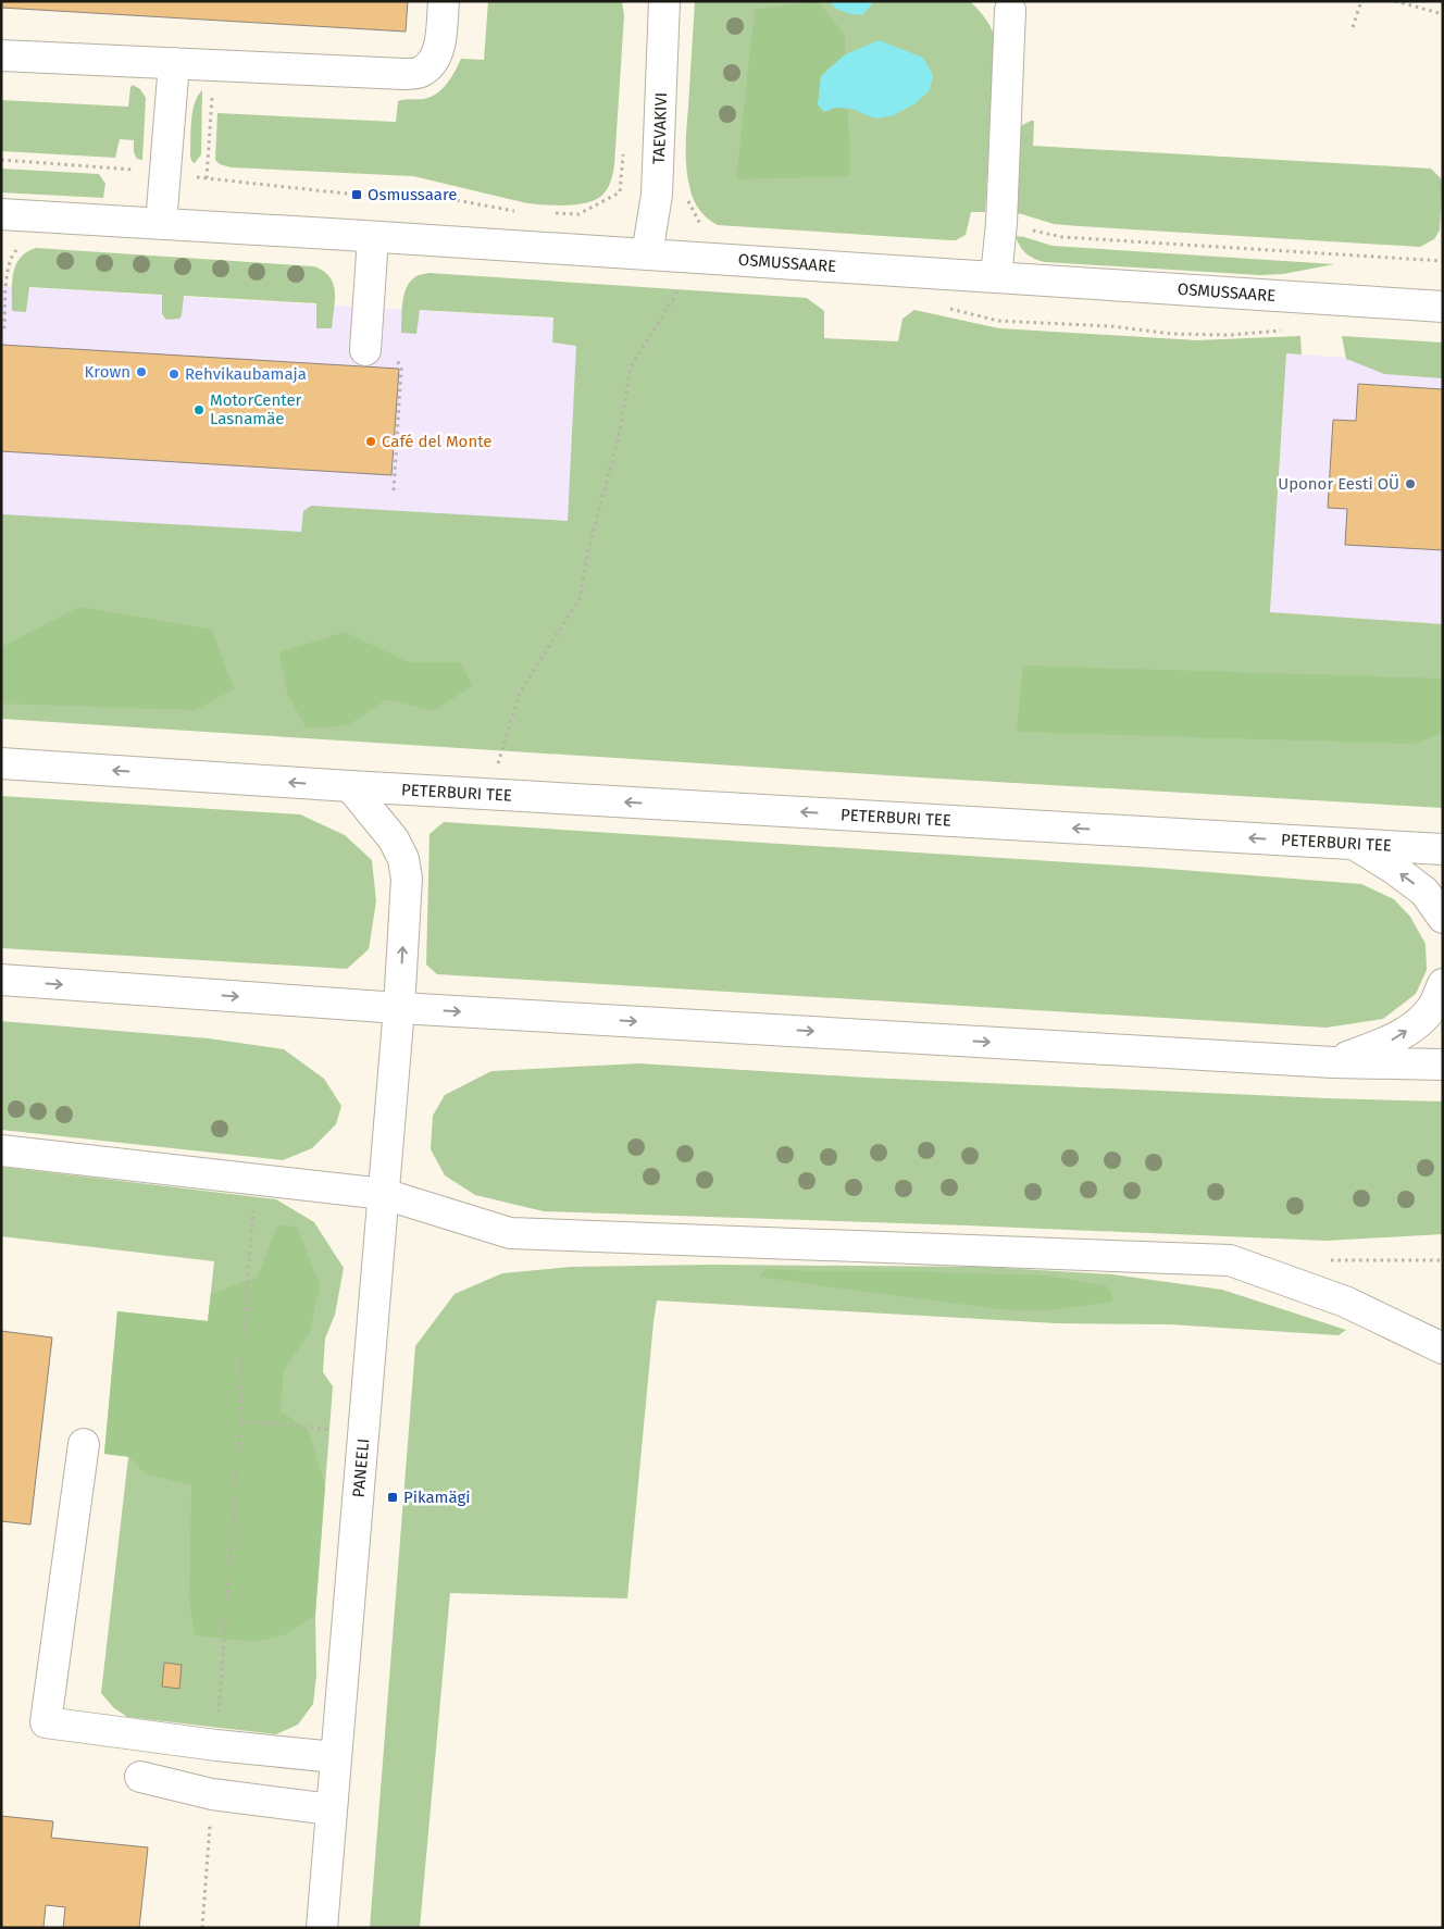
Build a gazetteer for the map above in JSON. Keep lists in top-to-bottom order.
{
  "streets": {
    "main road": [
      "TAEVAKIVI",
      "OSMUSSAARE",
      "PETERBURI TEE",
      "PANEELI"
    ]
  },
  "crossings": [
    ["TAEVAKIVI", "OSMUSSAARE"]
  ],
  "places": {
    "transit": ["Osmussaare", "Pikamägi"],
    "other": [
      "Krown",
      "Rehvikaubamaja",
      "MotorCenter Lasnamäe",
      "Café del Monte",
      "Uponor Eesti OÜ"
    ]
  }
}
